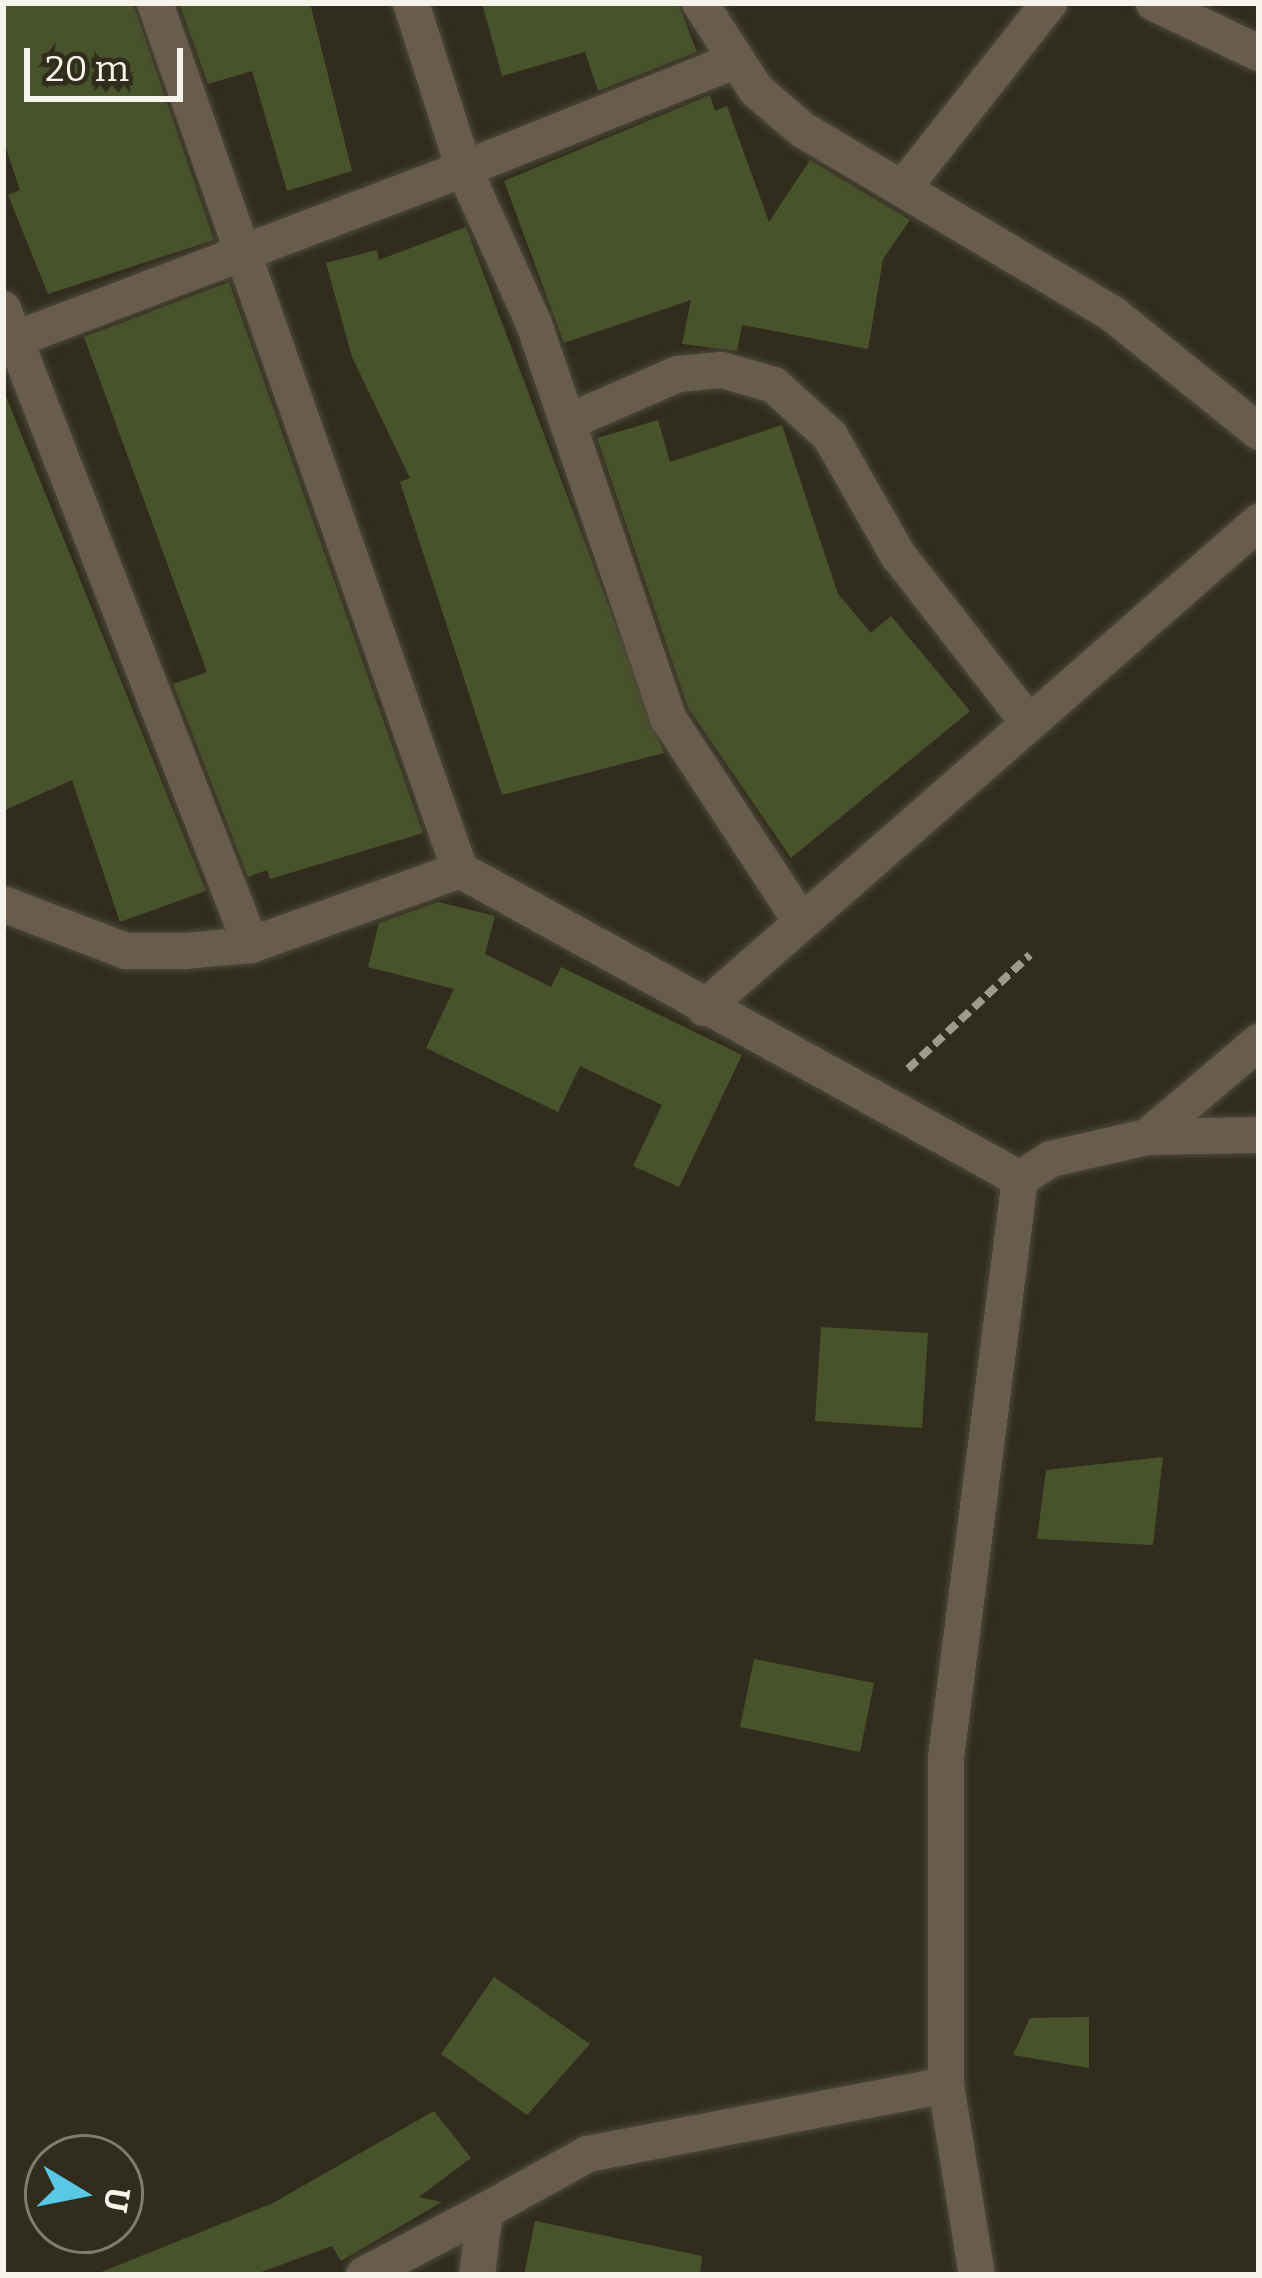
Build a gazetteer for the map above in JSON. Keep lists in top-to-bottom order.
{
  "scale_bar": "20 m",
  "north": "right"
}
